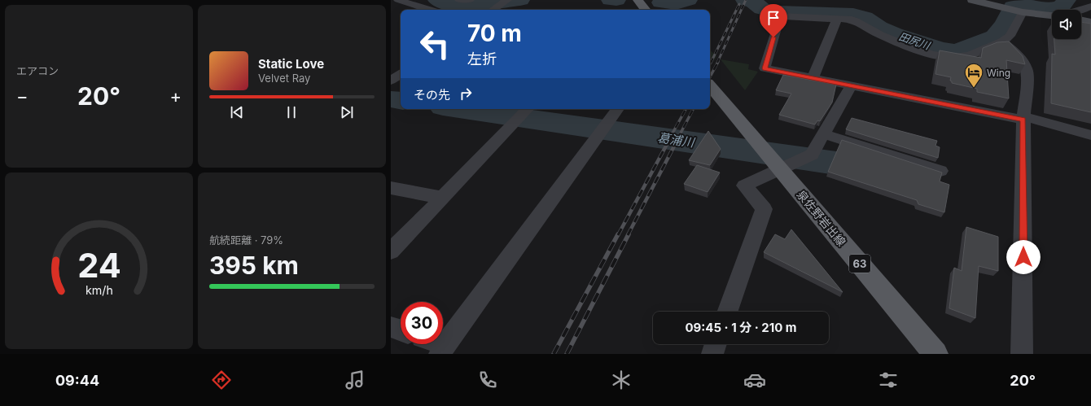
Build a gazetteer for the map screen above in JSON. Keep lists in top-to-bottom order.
{
  "streets": {
    "main road": ["泉佐野岩出線", "63"]
  },
  "water": ["田尻川", "葛浦川"],
  "places": {
    "hotel": ["Wing"]
  },
  "page": {
    "tile": [
      "エアコン",
      ["航続距離 · 79%", "395 km"]
    ],
    "turn": ["70 m", "左折"],
    "song": ["Static Love", "Velvet Ray"],
    "then": "その先",
    "heat": ["−", "20°", "+"],
    "limit": "30",
    "trip": "09:45 · 1 分 · 210 m",
    "tabs": ["09:44", "20°"],
    "gauge": ["24", "km/h"]
  }
}
